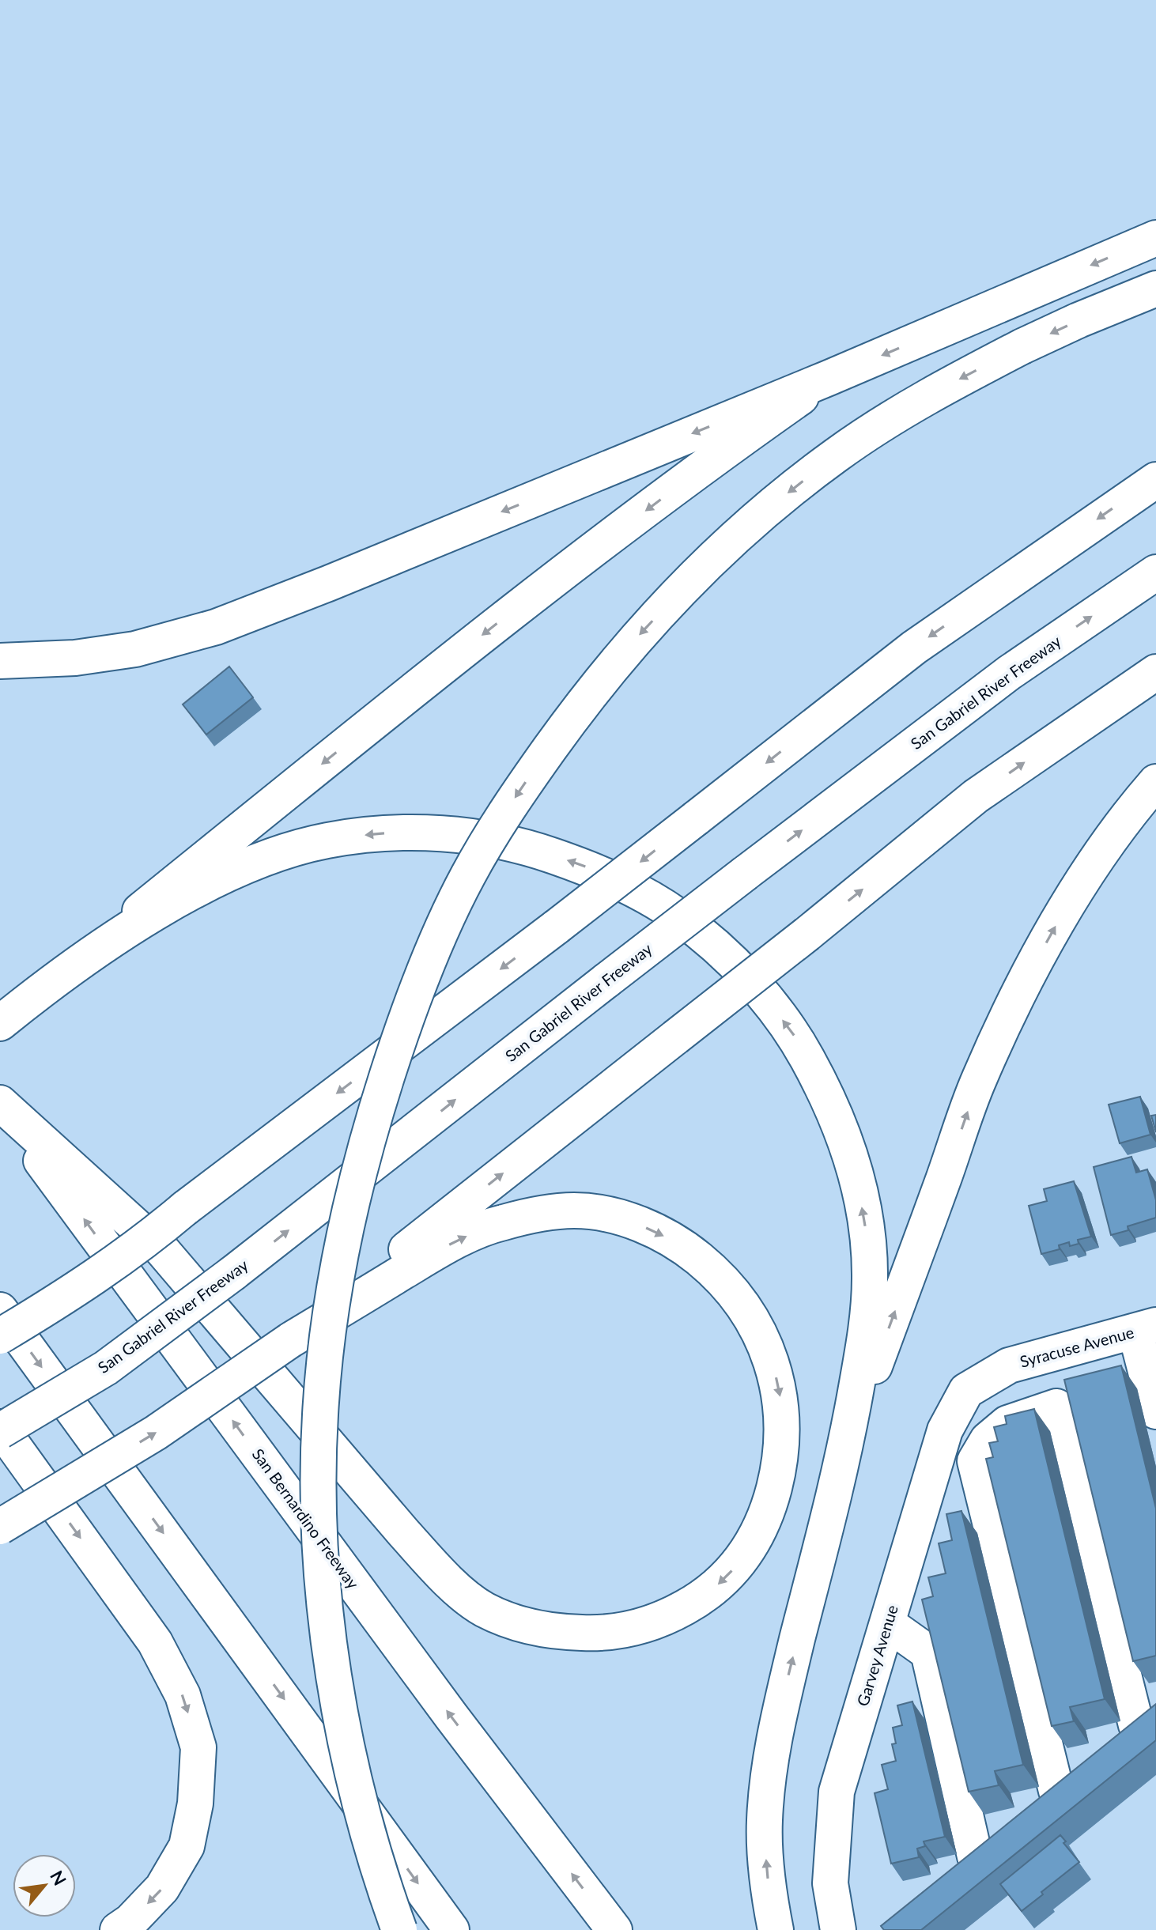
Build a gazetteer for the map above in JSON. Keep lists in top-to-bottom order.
{
  "streets": {
    "main road": [
      "San Gabriel River Freeway",
      "Syracuse Avenue",
      "San Bernardino Freeway",
      "Garvey Avenue"
    ]
  },
  "crossings": [
    ["Syracuse Avenue", "Garvey Avenue"]
  ],
  "north": "top right"
}
